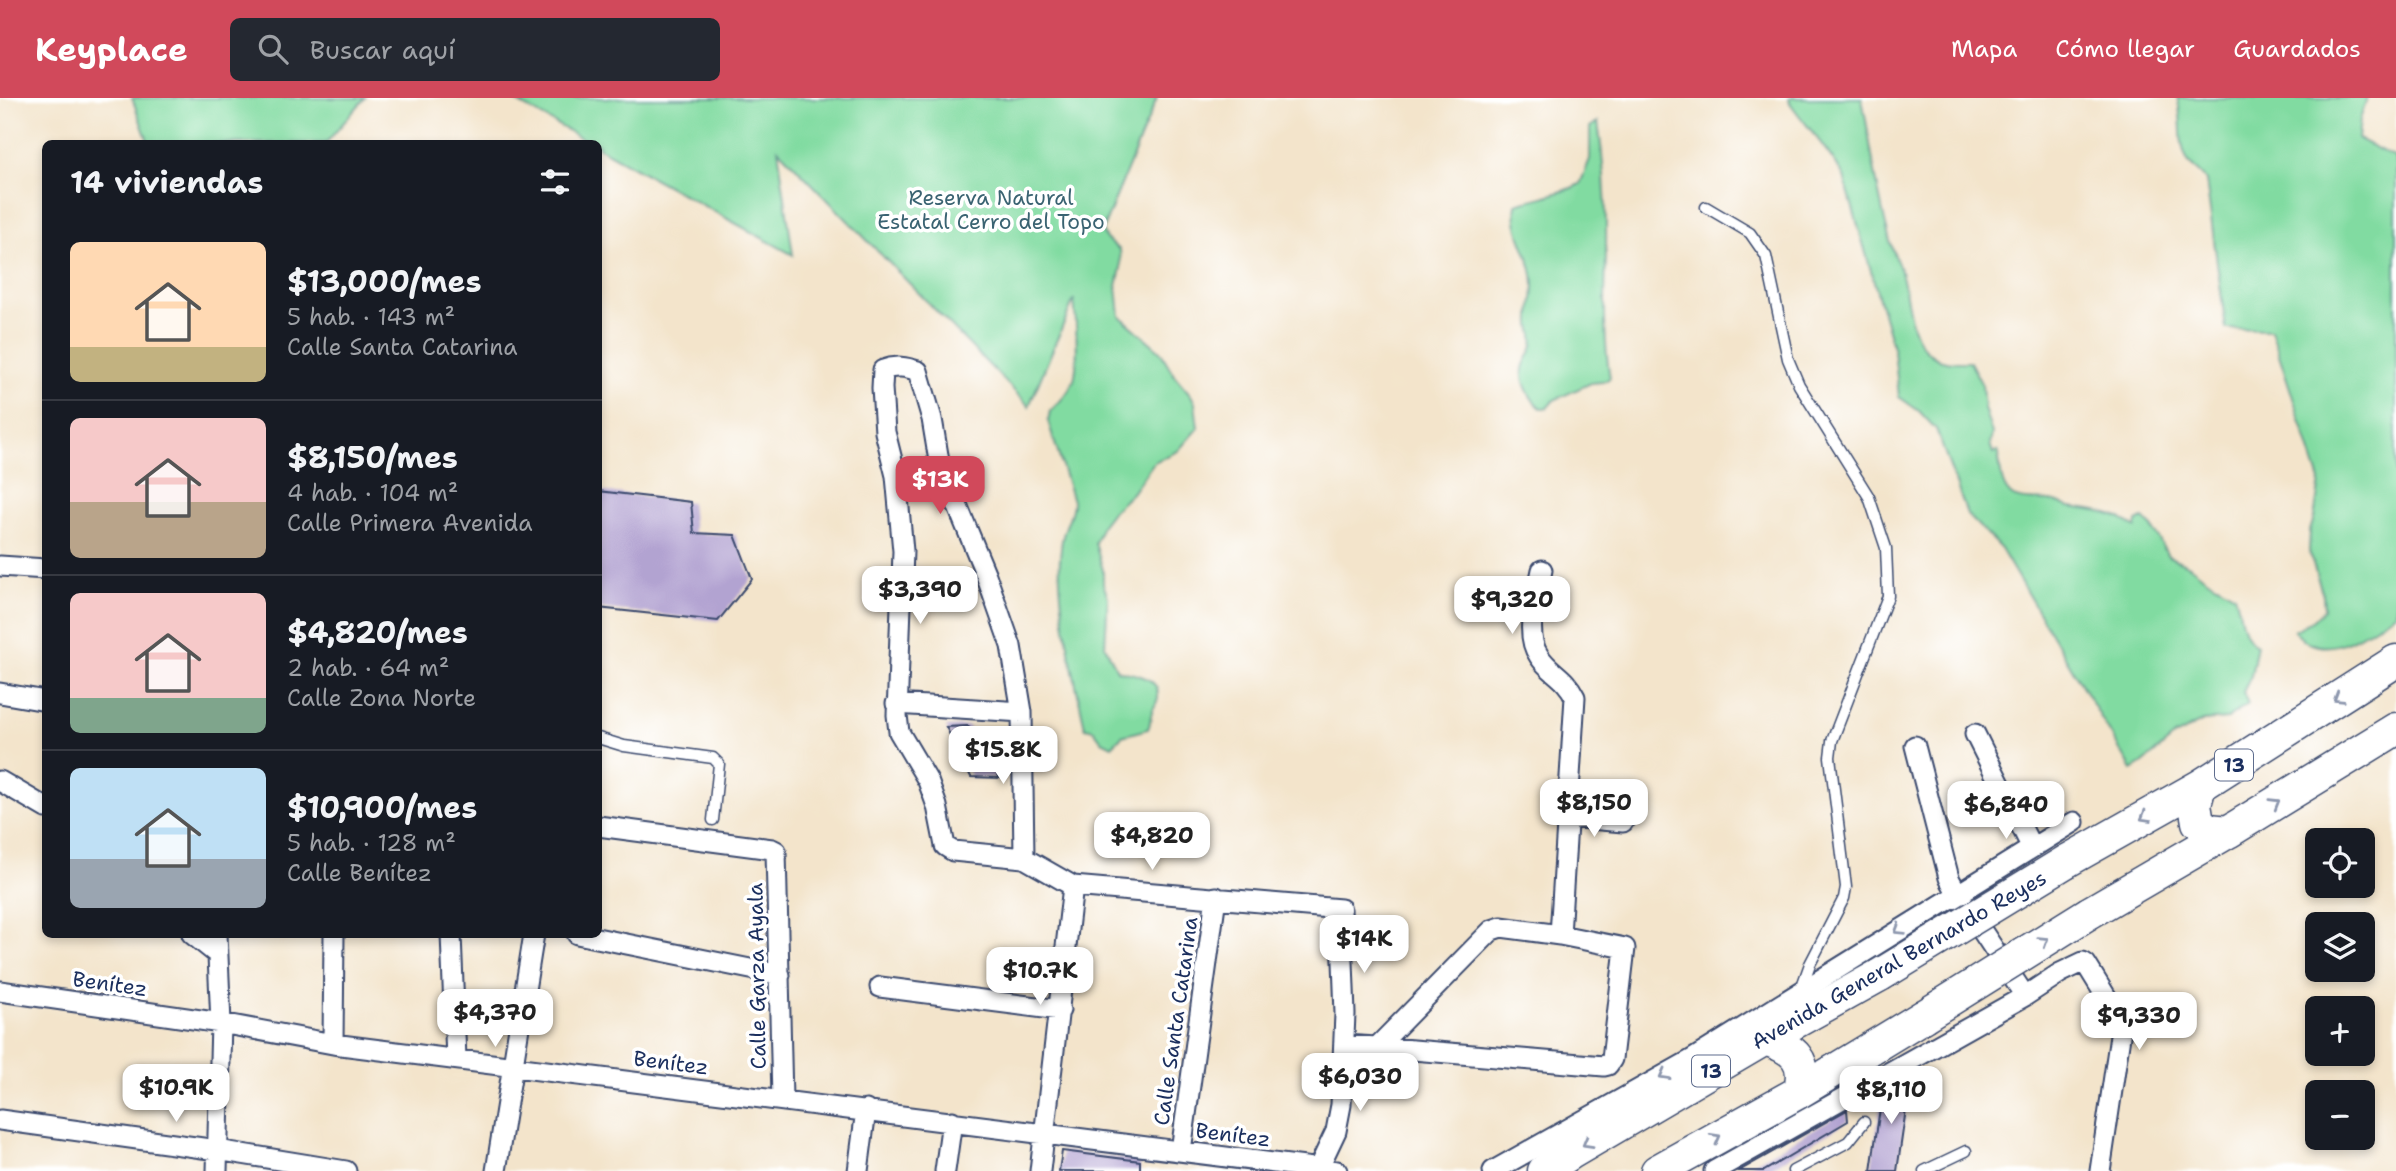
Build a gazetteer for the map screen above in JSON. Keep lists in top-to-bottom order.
{
  "streets": {
    "main road": ["13", "Avenida General Bernardo Reyes"],
    "street": ["Calle Garza Ayala", "Benítez", "Calle Santa Catarina"]
  },
  "crossings": [
    ["Calle Garza Ayala", "Benítez"],
    ["Benítez", "Calle Santa Catarina"]
  ],
  "parks": ["Reserva Natural Estatal Cerro del Topo"],
  "page": {
    "header": "Keyplace",
    "search": "Buscar aquí",
    "nav": ["Mapa", "Cómo llegar", "Guardados"],
    "heading": "14 viviendas",
    "list": [
      {
        "name": "$13,000/mes",
        "note": "5 hab. · 143 m² · Calle Santa Catarina"
      },
      {
        "name": "$8,150/mes",
        "note": "4 hab. · 104 m² · Calle Primera Avenida"
      },
      {
        "name": "$4,820/mes",
        "note": "2 hab. · 64 m² · Calle Zona Norte"
      },
      {
        "name": "$10,900/mes",
        "note": "5 hab. · 128 m² · Calle Benítez"
      }
    ],
    "price": [
      "$13K",
      "$3,390",
      "$9,320",
      "$15.8K",
      "$8,150",
      "$6,840",
      "$4,820",
      "$14K",
      "$10.7K",
      "$4,370",
      "$9,330",
      "$6,030",
      "$10.9K",
      "$8,110"
    ],
    "map_buttons": ["+", "−"]
  }
}
